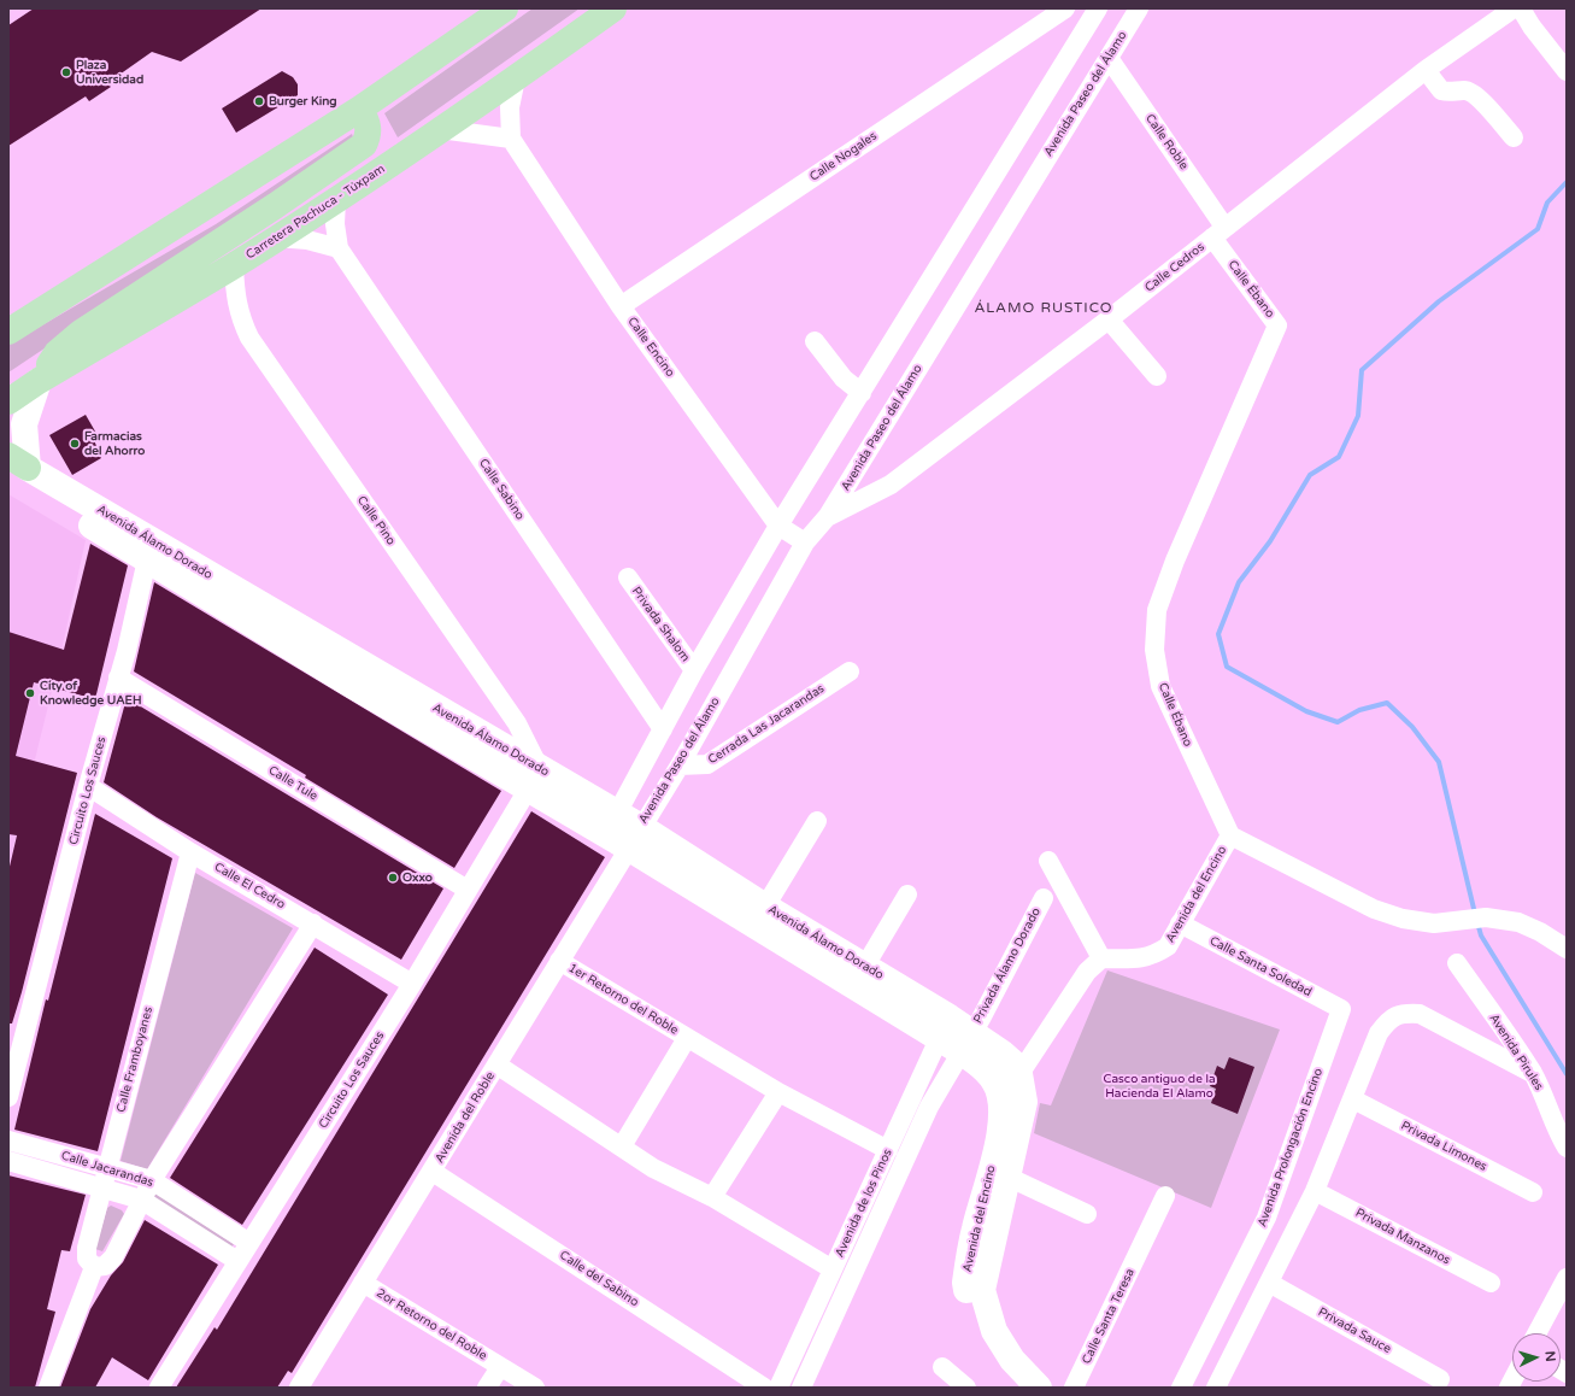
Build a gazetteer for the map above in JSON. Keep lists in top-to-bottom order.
{
  "streets": {
    "main road": ["Carretera Pachuca - Túxpam"],
    "street": [
      "Avenida Paseo del Álamo",
      "Calle Roble",
      "Calle Nogales",
      "Calle Cedros",
      "Calle Ébano",
      "Calle Encino",
      "Calle Sabino",
      "Calle Pino",
      "Avenida Álamo Dorado",
      "Privada Shalom",
      "Cerrada Las Jacarandas",
      "Calle Tule",
      "Circuito Los Sauces",
      "Calle El Cedro",
      "Avenida del Encino",
      "Privada Álamo Dorado",
      "Calle Santa Soledad",
      "1er Retorno del Roble",
      "Avenida Pirules",
      "Calle Framboyanes",
      "Avenida del Roble",
      "Privada Limones",
      "Avenida Prolongación Encino",
      "Calle Jacarandas",
      "Avenida de los Pinos",
      "Privada Manzanos",
      "Calle del Sabino",
      "Calle Santa Teresa",
      "2or Retorno del Roble",
      "Privada Sauce"
    ]
  },
  "crossings": [
    ["Avenida Paseo del Álamo", "Calle Roble"],
    ["Avenida Paseo del Álamo", "Calle Cedros"],
    ["Avenida Paseo del Álamo", "Calle Encino"],
    ["Avenida Paseo del Álamo", "Avenida Álamo Dorado"],
    ["Avenida Paseo del Álamo", "Cerrada Las Jacarandas"],
    ["Avenida Paseo del Álamo", "Avenida del Roble"],
    ["Calle Roble", "Calle Cedros"],
    ["Calle Roble", "Calle Ébano"],
    ["Calle Nogales", "Calle Encino"],
    ["Carretera Pachuca - Túxpam", "Calle Sabino"],
    ["Carretera Pachuca - Túxpam", "Calle Pino"],
    ["Carretera Pachuca - Túxpam", "Avenida Álamo Dorado"],
    ["Calle Cedros", "Calle Ébano"],
    ["Calle Ébano", "Avenida del Encino"],
    ["Calle Pino", "Avenida Álamo Dorado"],
    ["Calle Pino", "Circuito Los Sauces"],
    ["Avenida Álamo Dorado", "Circuito Los Sauces"],
    ["Avenida Álamo Dorado", "Avenida del Encino"],
    ["Avenida Álamo Dorado", "Privada Álamo Dorado"],
    ["Avenida Álamo Dorado", "Avenida del Roble"],
    ["Avenida Álamo Dorado", "Avenida de los Pinos"],
    ["Calle Tule", "Circuito Los Sauces"],
    ["Circuito Los Sauces", "Calle El Cedro"],
    ["Circuito Los Sauces", "Calle Jacarandas"],
    ["Calle El Cedro", "Calle Framboyanes"],
    ["Avenida del Encino", "Calle Santa Soledad"],
    ["Privada Álamo Dorado", "Avenida de los Pinos"],
    ["Calle Santa Soledad", "Avenida Prolongación Encino"],
    ["1er Retorno del Roble", "Avenida del Roble"],
    ["1er Retorno del Roble", "Avenida de los Pinos"],
    ["Calle Framboyanes", "Calle Jacarandas"],
    ["Avenida del Roble", "Calle del Sabino"],
    ["Avenida del Roble", "2or Retorno del Roble"]
  ],
  "districts": ["ÁLAMO RUSTICO"],
  "parks": ["Casco antiguo de la Hacienda El Alamo"],
  "places": [
    "Plaza Universidad",
    "Burger King",
    "Farmacias del Ahorro",
    "City of Knowledge UAEH",
    "Oxxo"
  ],
  "north": "right"
}
